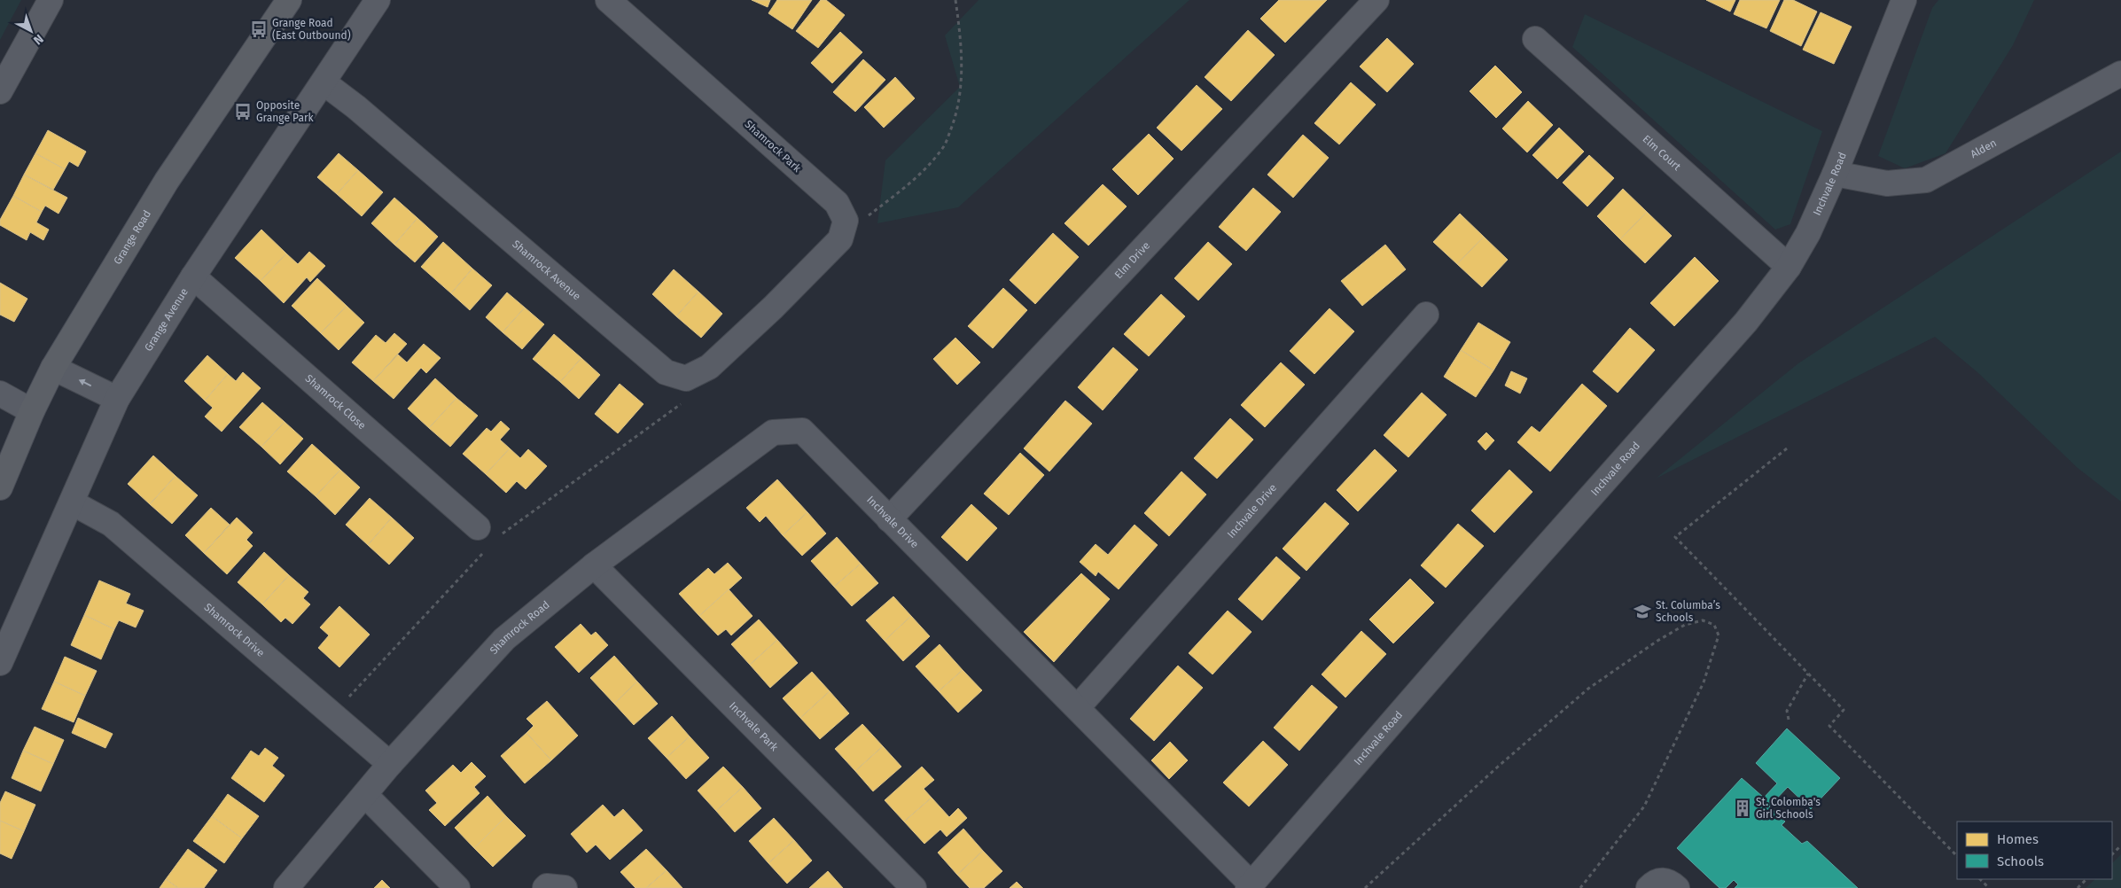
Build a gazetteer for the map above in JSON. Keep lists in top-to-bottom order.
{
  "streets": {
    "main road": ["Grange Road"],
    "street": [
      "Shamrock Park",
      "Alden",
      "Elm Court",
      "Inchvale Road",
      "Elm Drive",
      "Shamrock Avenue",
      "Grange Avenue",
      "Shamrock Close",
      "Inchvale Drive",
      "Shamrock Road",
      "Shamrock Drive",
      "Inchvale Park"
    ]
  },
  "crossings": [
    ["Shamrock Park", "Shamrock Avenue"],
    ["Alden", "Inchvale Road"],
    ["Elm Court", "Inchvale Road"],
    ["Inchvale Road", "Inchvale Drive"],
    ["Elm Drive", "Inchvale Drive"],
    ["Shamrock Avenue", "Grange Avenue"],
    ["Grange Avenue", "Shamrock Close"],
    ["Grange Avenue", "Shamrock Drive"],
    ["Inchvale Drive", "Shamrock Road"],
    ["Shamrock Road", "Shamrock Drive"],
    ["Shamrock Road", "Inchvale Park"]
  ],
  "places": {
    "bus stop": ["Grange Road (East Outbound)", "Opposite Grange Park"],
    "school or university": ["St. Columba’s Schools"],
    "building": ["St. Colomba's Girl Schools"]
  },
  "legend": ["Homes", "Schools"],
  "north": "bottom right"
}
